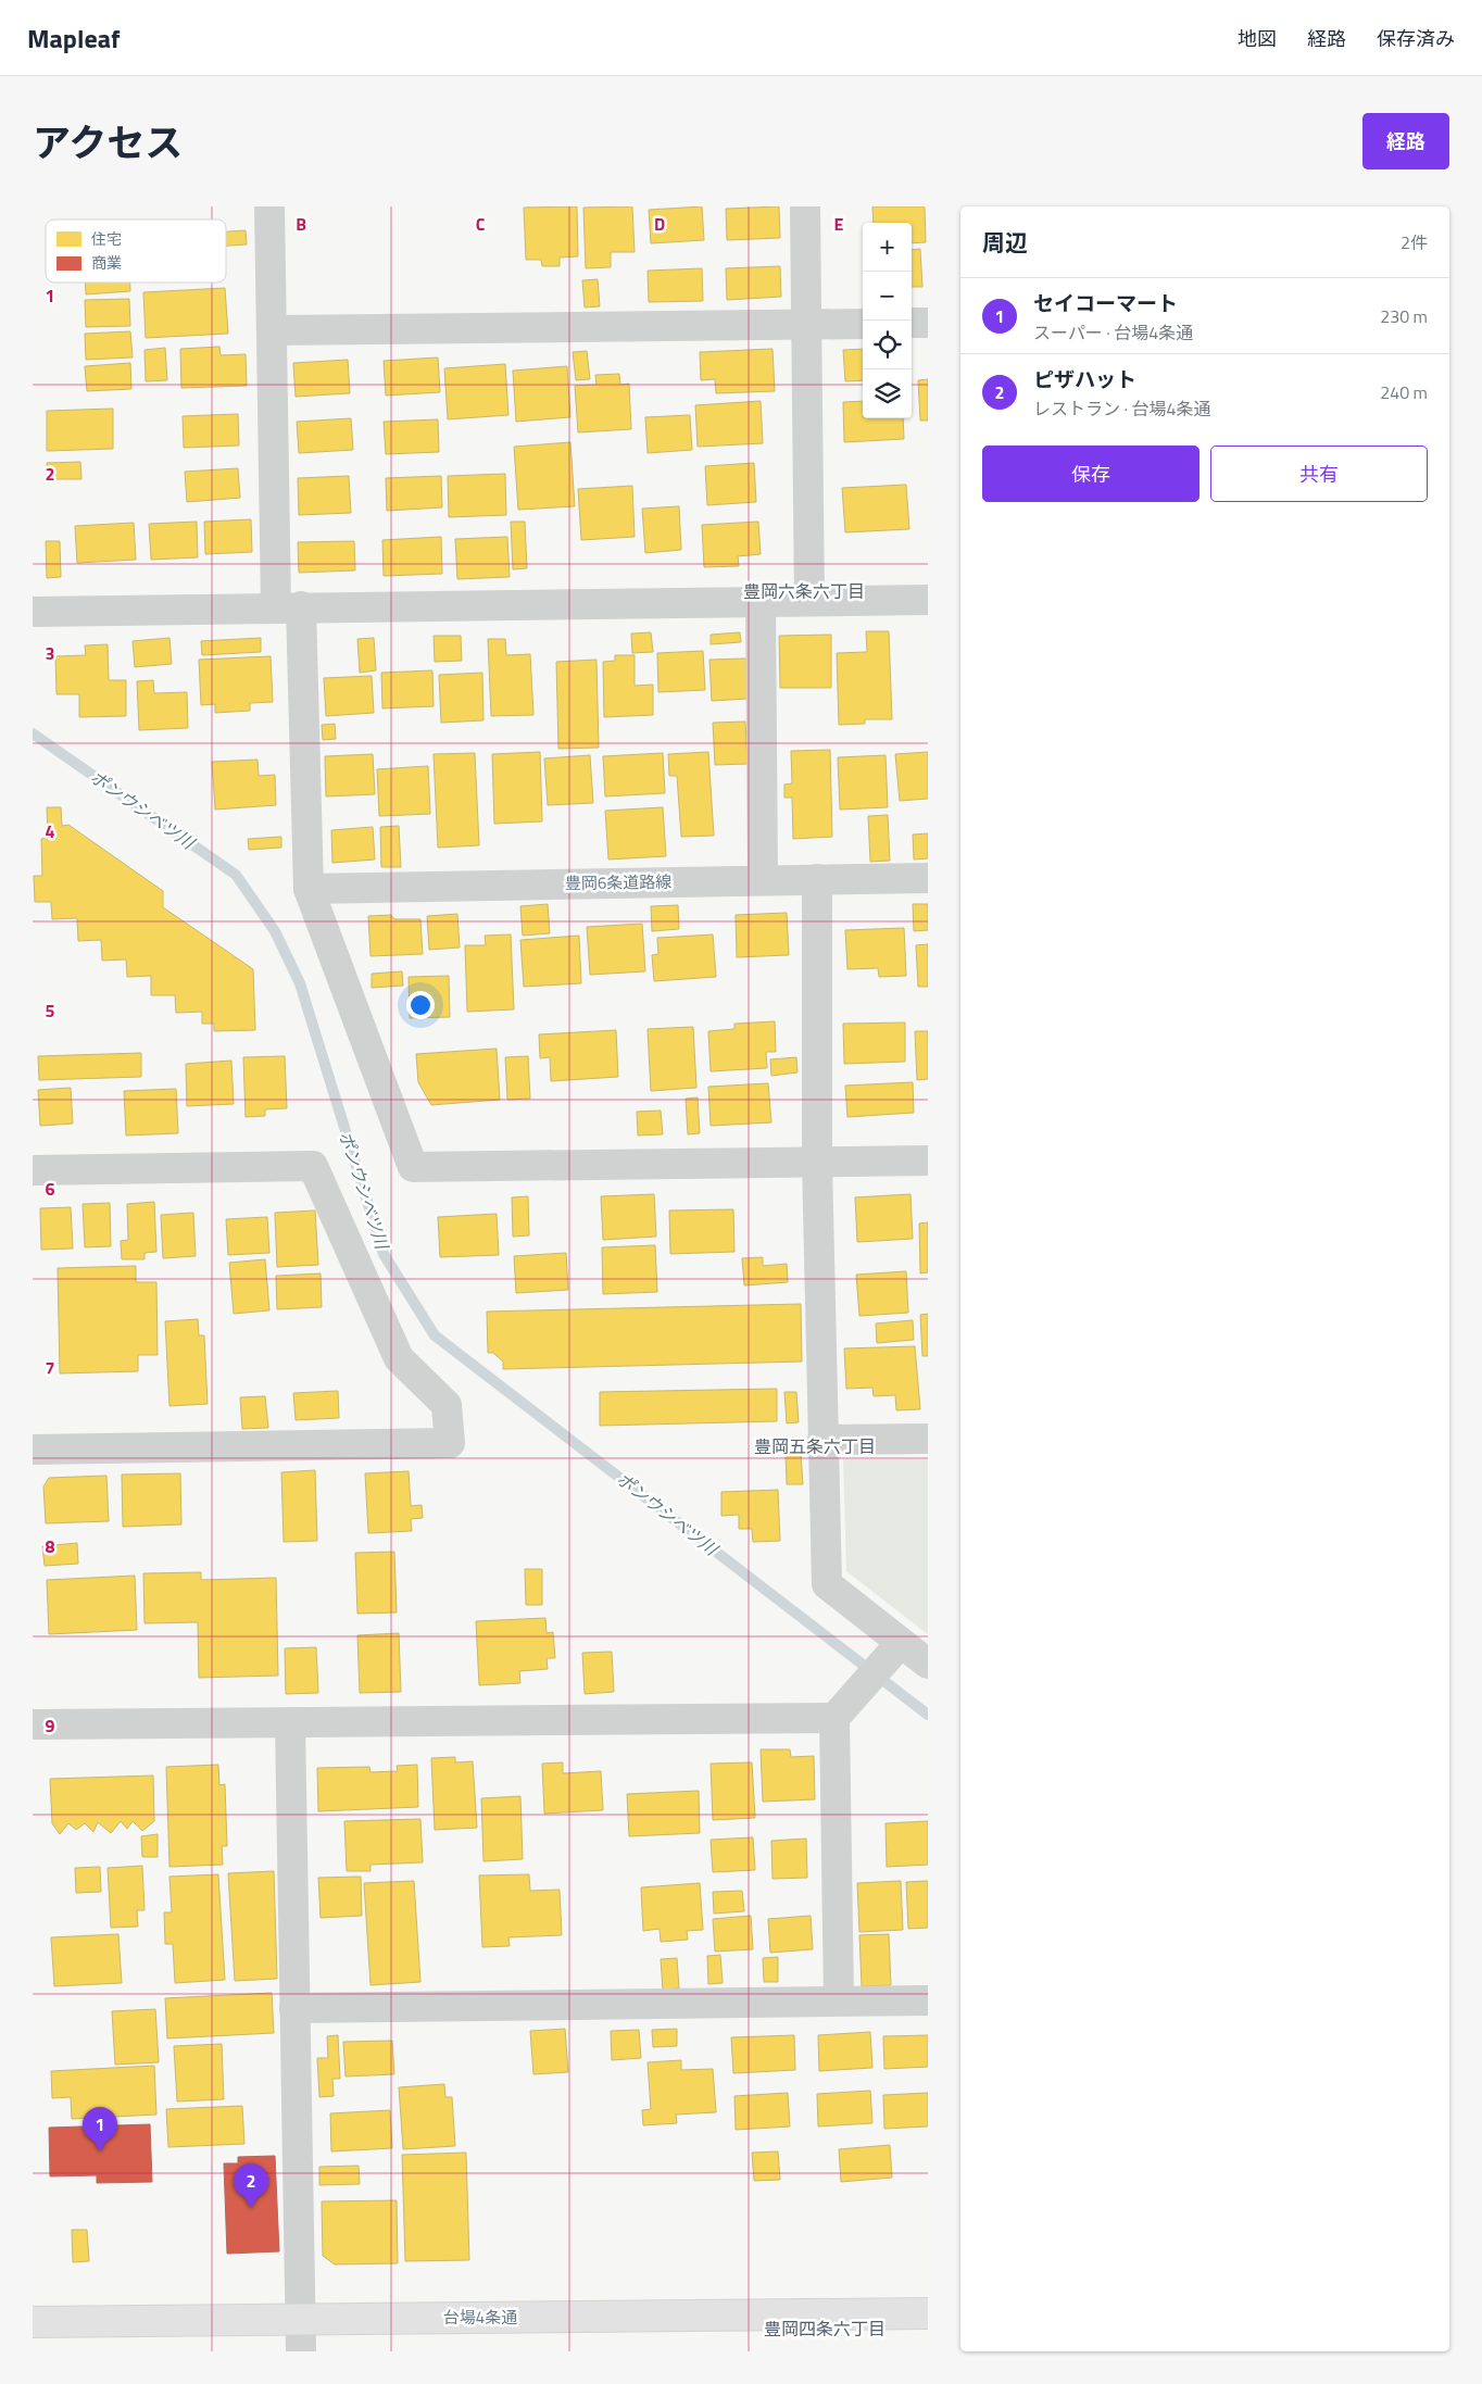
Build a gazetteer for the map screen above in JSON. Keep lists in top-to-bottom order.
{
  "streets": {
    "street": ["豊岡6条道路線", "台場4条通"]
  },
  "districts": ["豊岡六条六丁目", "豊岡五条六丁目", "豊岡四条六丁目"],
  "water": ["ポンウシベツ川"],
  "legend": ["住宅", "商業"],
  "page": {
    "header": "Mapleaf",
    "nav": ["地図", "経路", "保存済み"],
    "title": "アクセス",
    "buttons": [
      "経路",
      ["保存", "共有"]
    ],
    "heading": ["周辺", "2件"],
    "map_buttons": ["+", "−"],
    "list": [
      {
        "mark": "1",
        "name": "セイコーマート",
        "note": "スーパー · 台場4条通",
        "value": "230 m"
      },
      {
        "mark": "2",
        "name": "ピザハット",
        "note": "レストラン · 台場4条通",
        "value": "240 m"
      }
    ],
    "pins": ["1", "2"]
  },
  "grid": {
    "columns": [
      "B",
      "C",
      "D",
      "E"
    ],
    "rows": [
      "1",
      "2",
      "3",
      "4",
      "5",
      "6",
      "7",
      "8",
      "9"
    ]
  }
}
